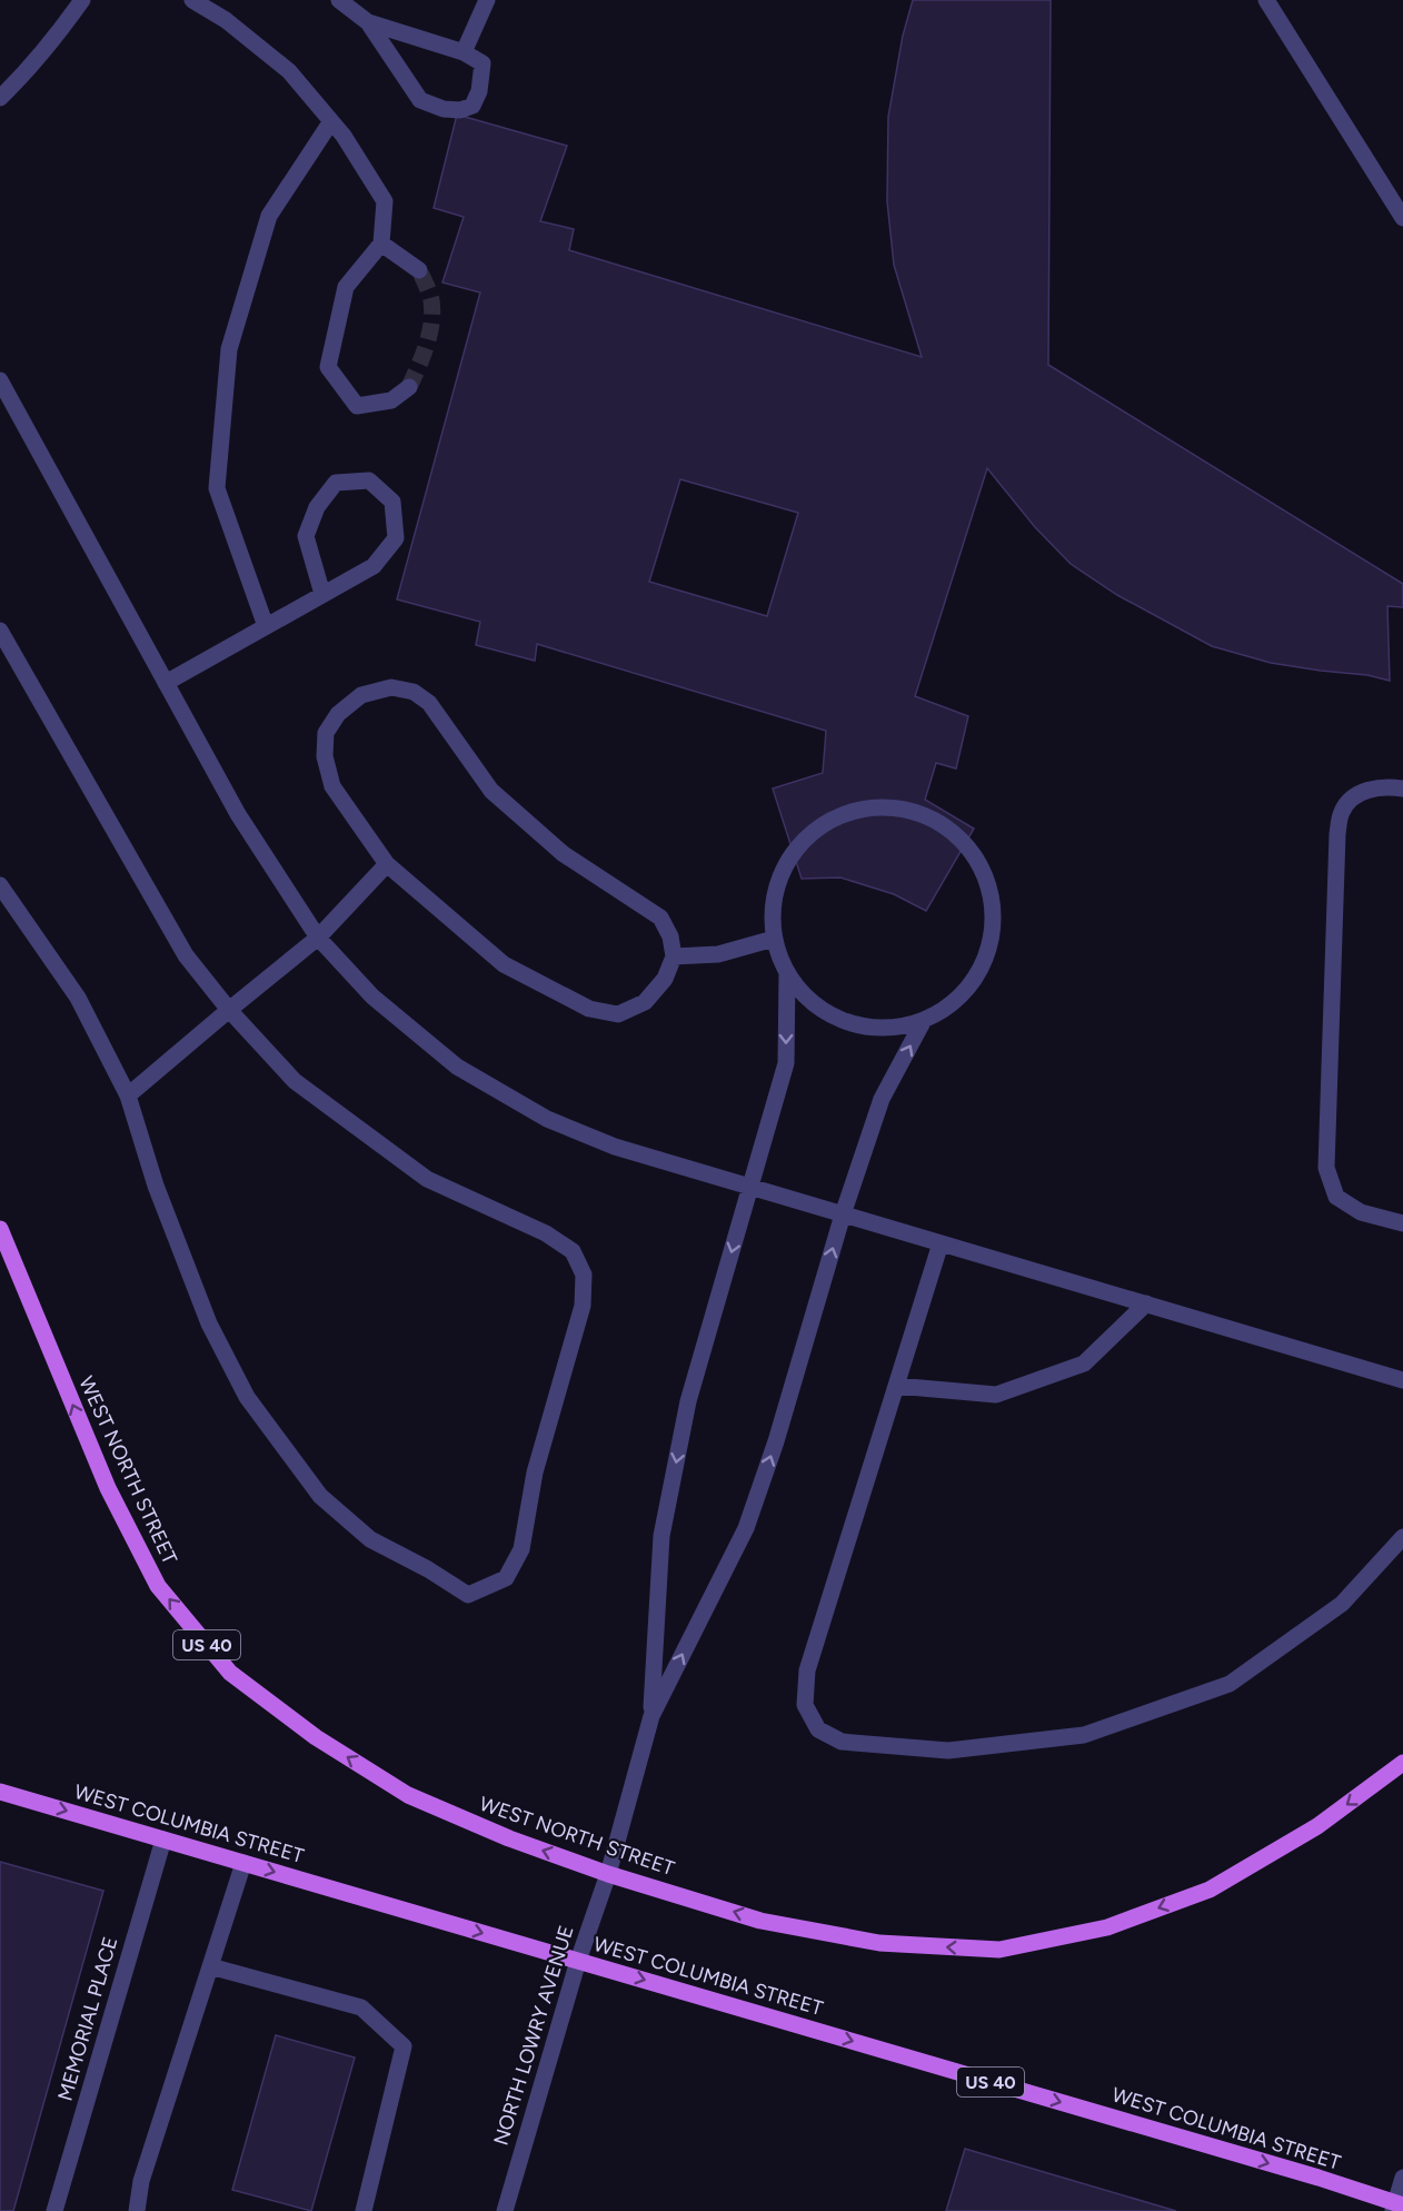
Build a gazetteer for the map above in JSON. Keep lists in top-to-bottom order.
{
  "streets": {
    "main road": ["WEST NORTH STREET", "US 40", "WEST COLUMBIA STREET"],
    "street": ["MEMORIAL PLACE", "NORTH LOWRY AVENUE"]
  },
  "crossings": [
    ["WEST NORTH STREET", "NORTH LOWRY AVENUE"],
    ["WEST COLUMBIA STREET", "MEMORIAL PLACE"],
    ["WEST COLUMBIA STREET", "NORTH LOWRY AVENUE"]
  ],
  "one_way": ["WEST NORTH STREET", "WEST COLUMBIA STREET"]
}
